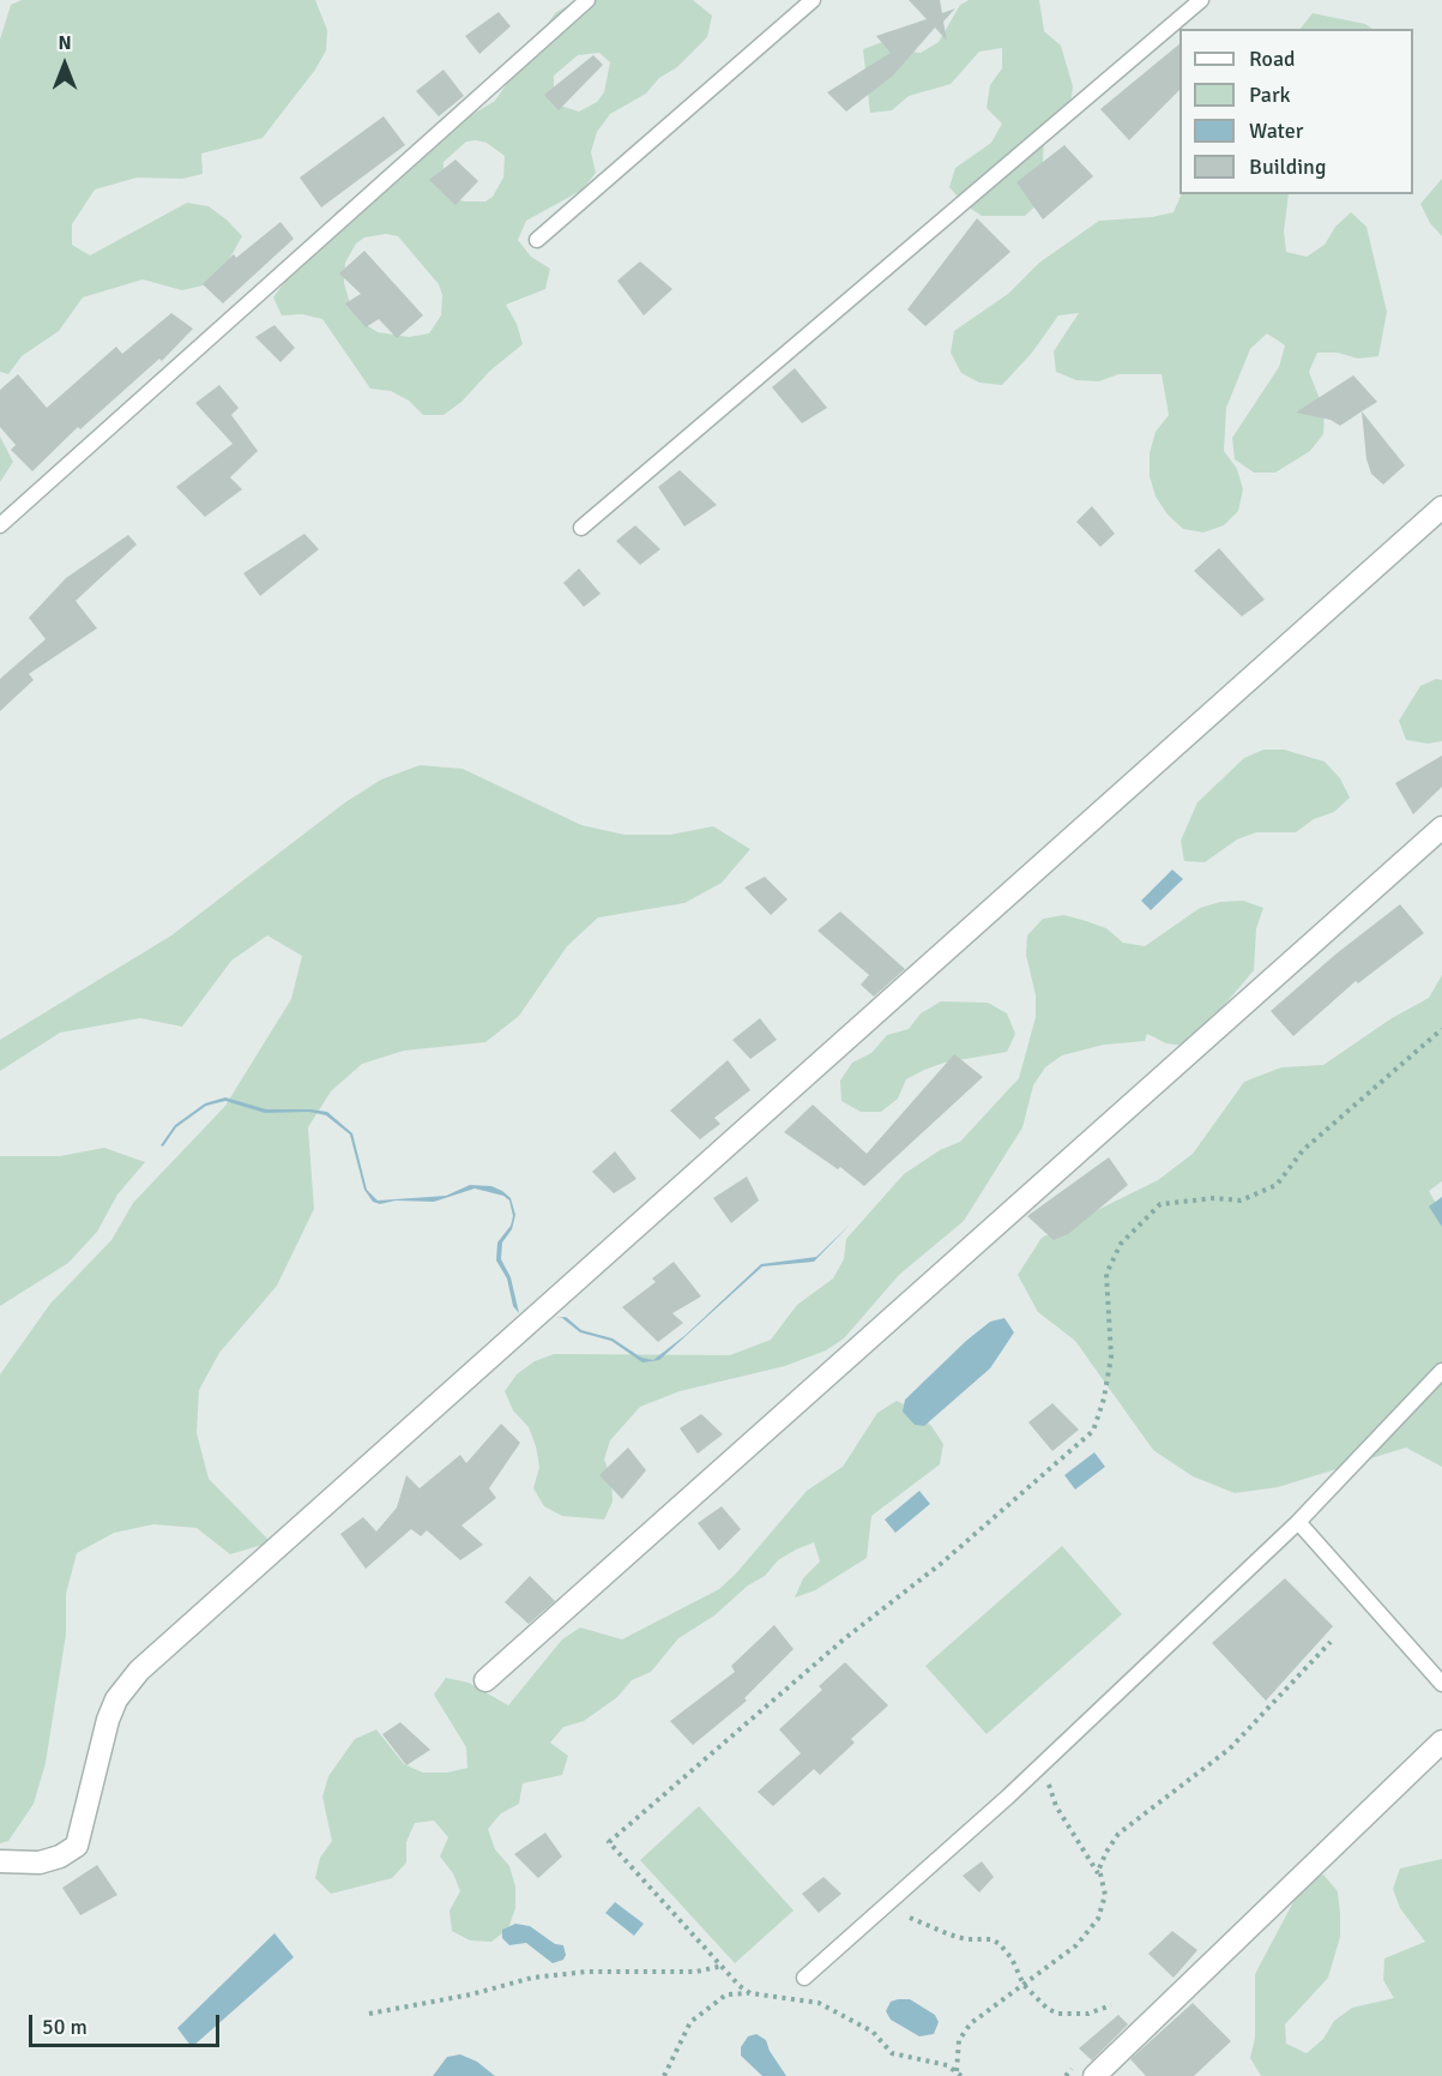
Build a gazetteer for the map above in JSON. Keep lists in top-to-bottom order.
{
  "legend": [
    "Road",
    "Park",
    "Water",
    "Building"
  ],
  "scale_bar": "50 m",
  "north": "top"
}
